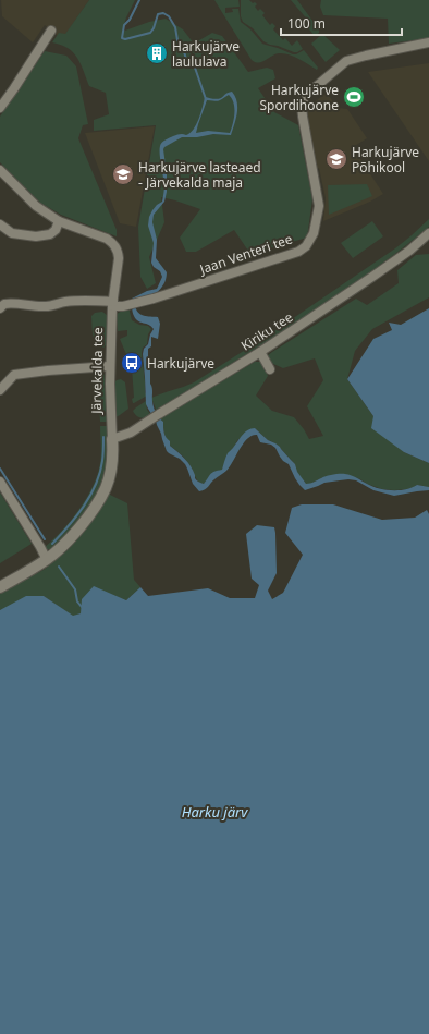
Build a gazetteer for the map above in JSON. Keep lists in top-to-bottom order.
{
  "streets": {
    "street": ["Jaan Venteri tee", "Kiriku tee", "Järvekalda tee"]
  },
  "crossings": [
    ["Jaan Venteri tee", "Järvekalda tee"],
    ["Kiriku tee", "Järvekalda tee"]
  ],
  "water": ["Harku järv"],
  "places": {
    "building": ["Harkujärve laululava"],
    "sports": ["Harkujärve Spordihoone"],
    "school or university": ["Harkujärve Põhikool", "Harkujärve lasteaed - Järvekalda maja"],
    "bus stop": ["Harkujärve"]
  },
  "scale_bar": "100 m"
}
